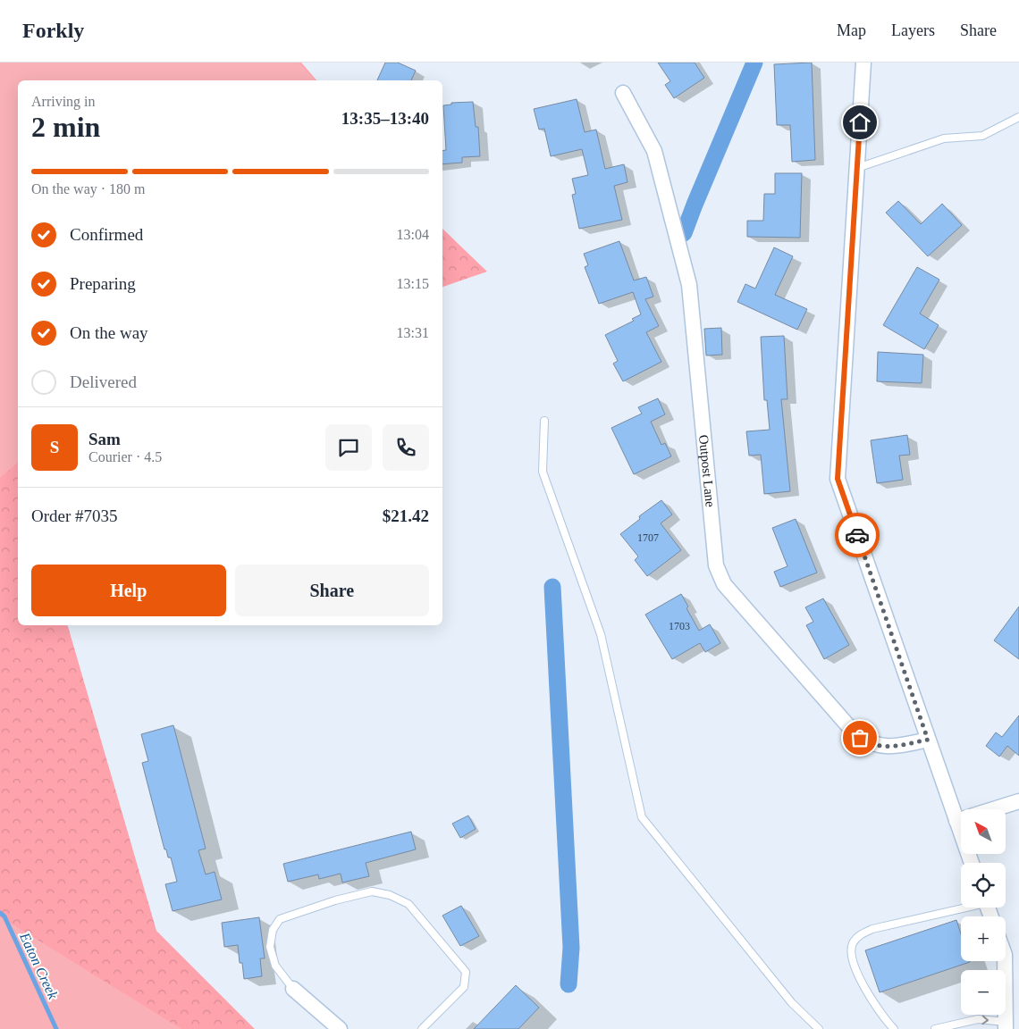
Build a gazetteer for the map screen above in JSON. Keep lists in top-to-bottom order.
{
  "streets": {
    "street": ["Outpost Lane"]
  },
  "water": ["Eaton Creek"],
  "house_numbers": ["1707", "1703"],
  "north": "top left",
  "page": {
    "header": "Forkly",
    "nav": ["Map", "Layers", "Share"],
    "heading": ["2 min", "Arriving in", "13:35–13:40"],
    "panel": [
      "Sam",
      "Courier · 4.5",
      "Order #7035",
      "$21.42"
    ],
    "bar": "On the way · 180 m",
    "list": [
      ["Confirmed", "13:04"],
      ["Preparing", "13:15"],
      ["On the way", "13:31"],
      "Delivered"
    ],
    "round": "S",
    "buttons": ["Help", "Share"],
    "map_buttons": ["+", "−"]
  }
}
